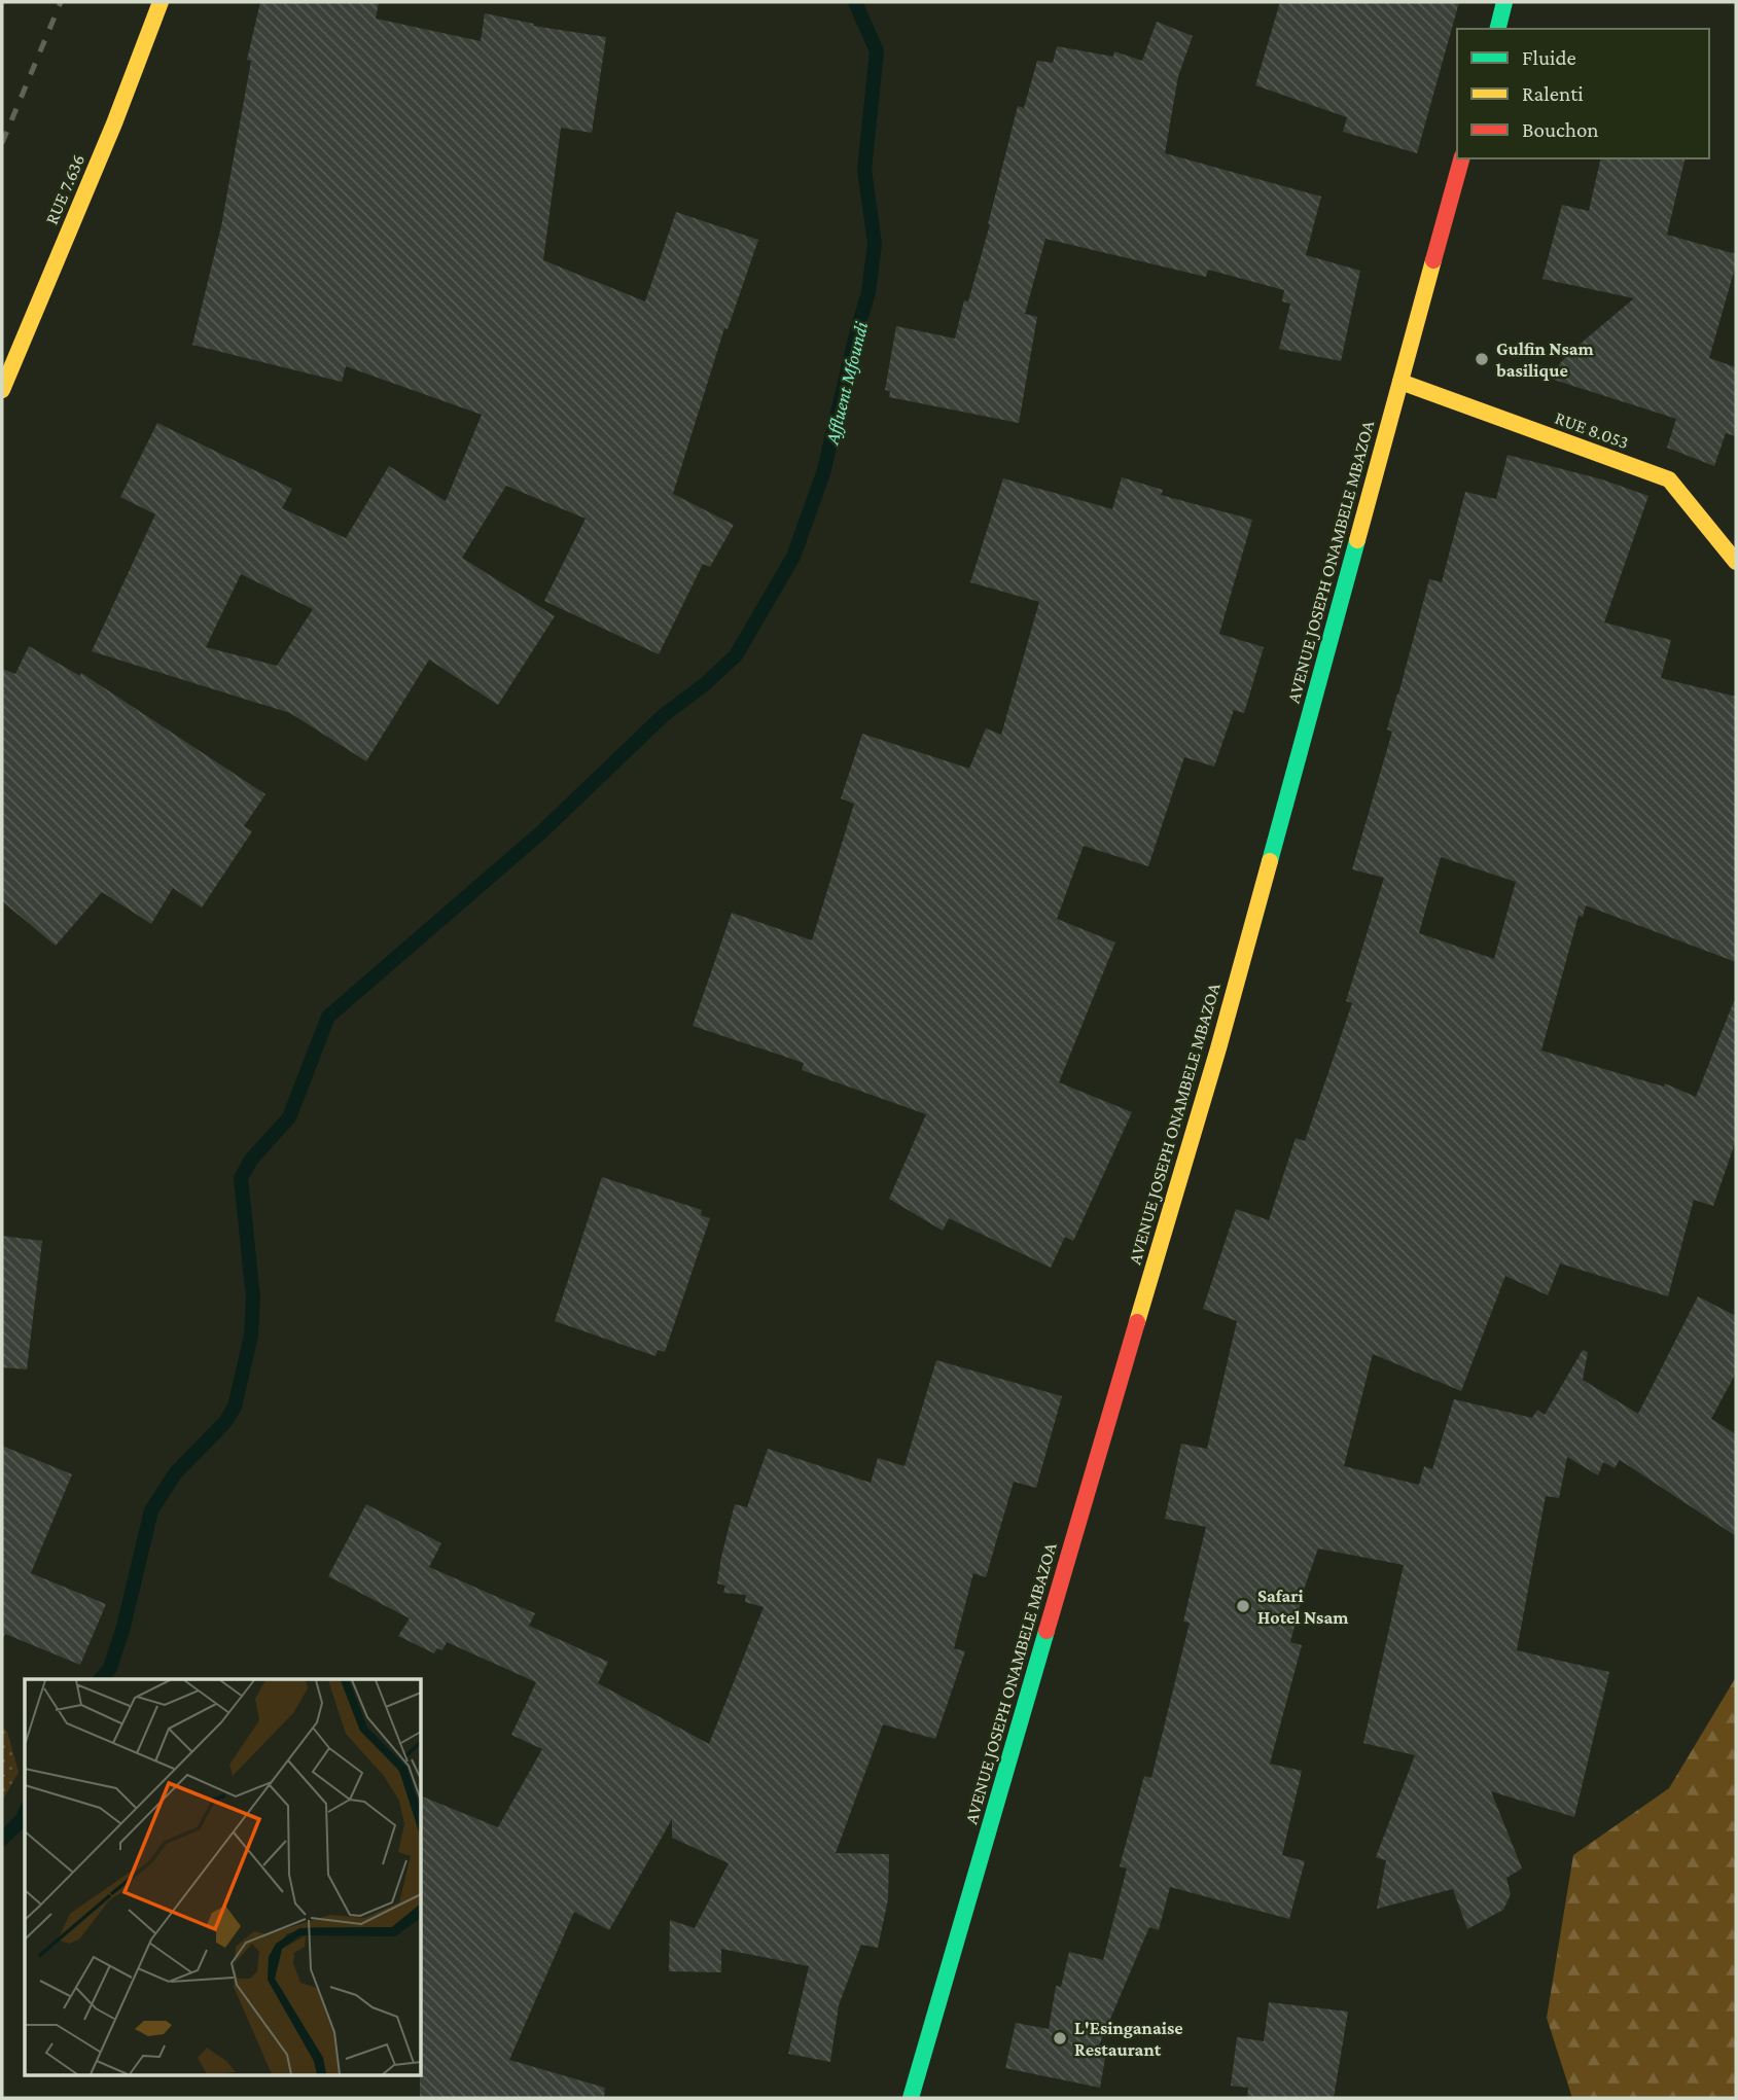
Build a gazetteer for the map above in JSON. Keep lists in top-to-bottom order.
{
  "streets": {
    "main road": ["RUE 7.636", "RUE 8.053", "AVENUE JOSEPH ONAMBELE MBAZOA"]
  },
  "crossings": [
    ["RUE 8.053", "AVENUE JOSEPH ONAMBELE MBAZOA"]
  ],
  "water": ["Affluent Mfoundi"],
  "places": ["Gulfin Nsam basilique", "Safari Hotel Nsam", "L'Esinganaise Restaurant"],
  "legend": ["Fluide", "Ralenti", "Bouchon"]
}
